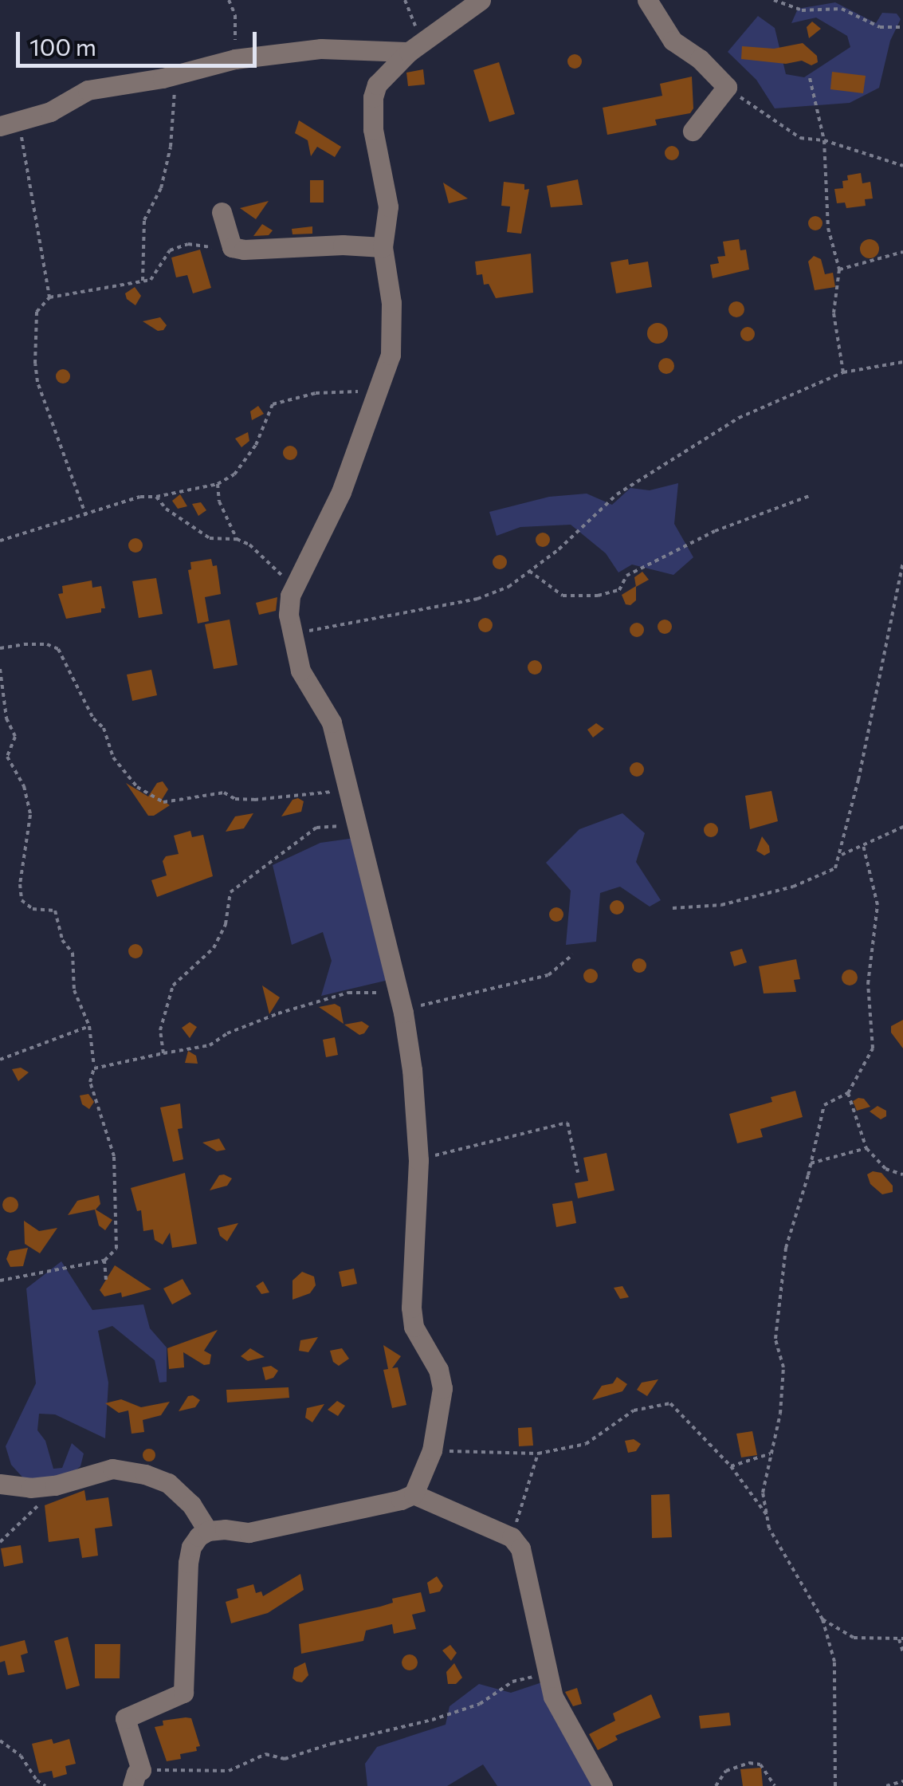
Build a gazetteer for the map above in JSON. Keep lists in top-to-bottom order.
{
  "scale_bar": "100 m"
}
